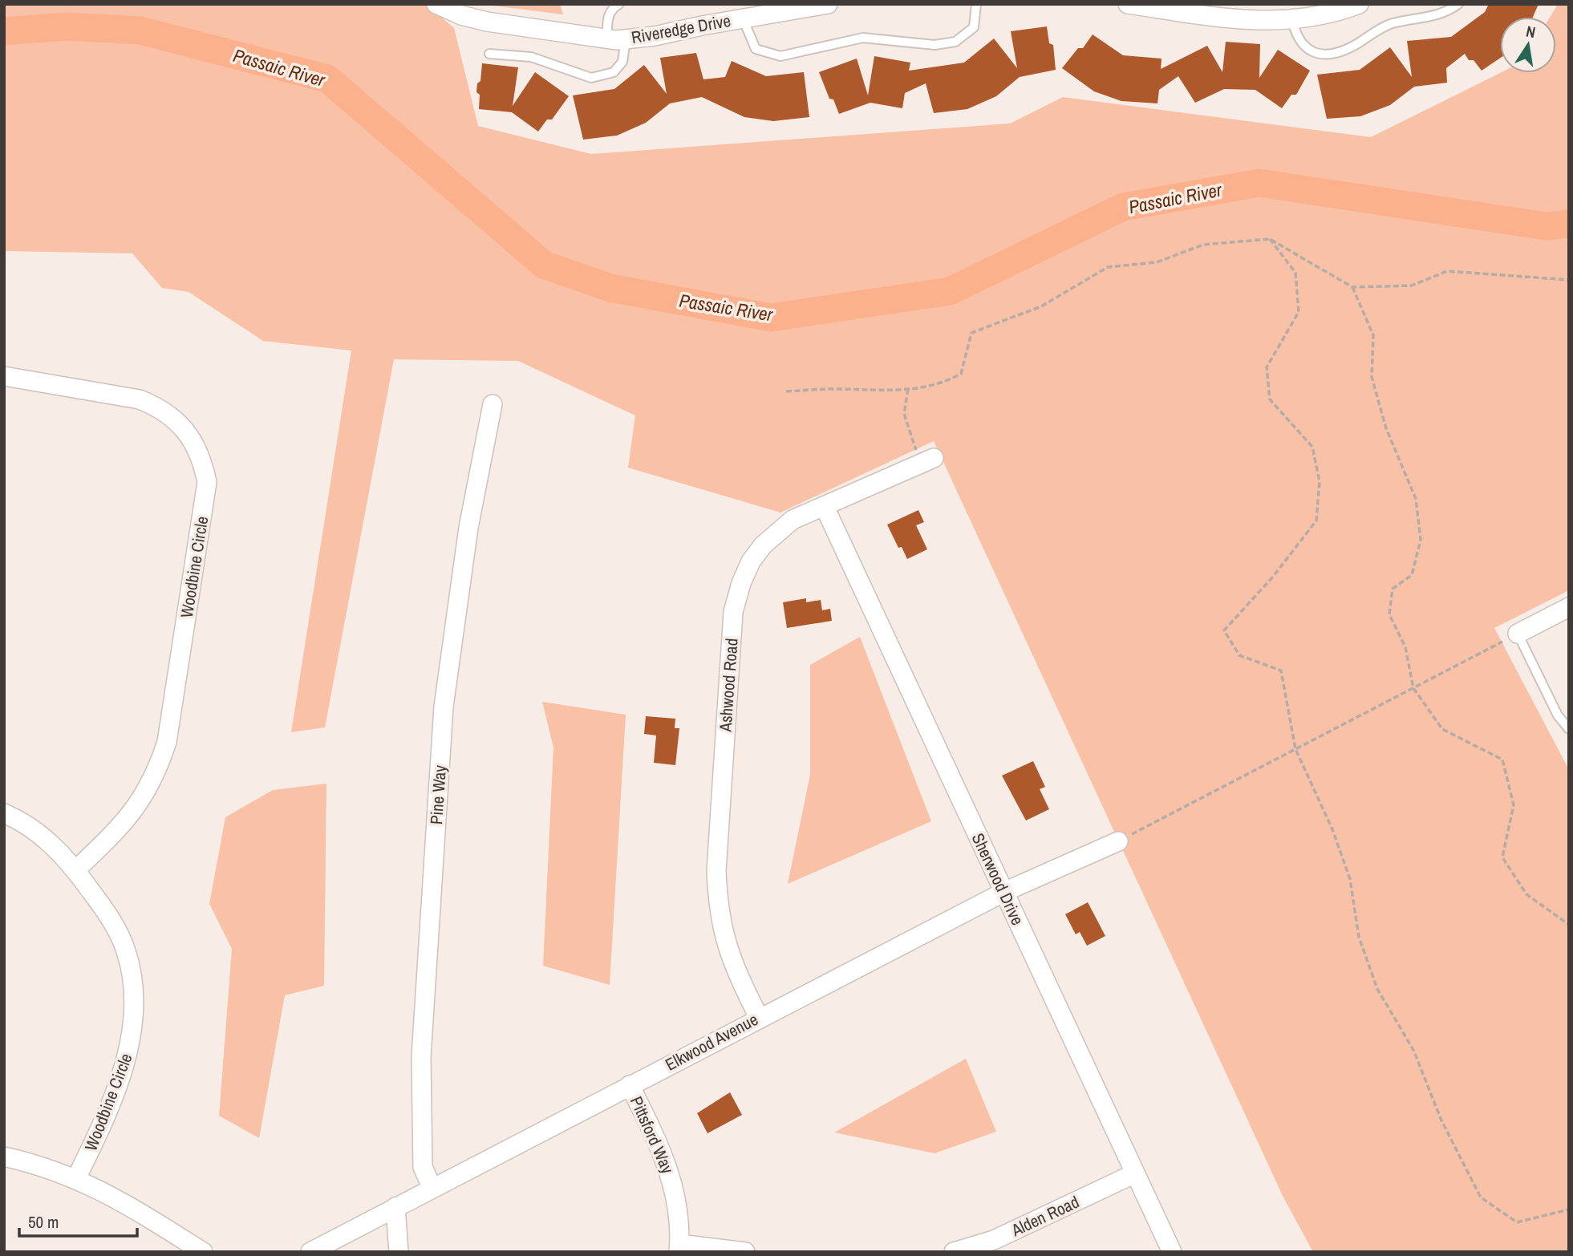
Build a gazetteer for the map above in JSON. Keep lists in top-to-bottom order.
{
  "streets": {
    "street": [
      "Riveredge Drive",
      "Woodbine Circle",
      "Ashwood Road",
      "Pine Way",
      "Sherwood Drive",
      "Elkwood Avenue",
      "Pittsford Way",
      "Alden Road"
    ]
  },
  "crossings": [
    ["Ashwood Road", "Sherwood Drive"],
    ["Ashwood Road", "Elkwood Avenue"],
    ["Pine Way", "Elkwood Avenue"],
    ["Sherwood Drive", "Elkwood Avenue"],
    ["Sherwood Drive", "Alden Road"],
    ["Elkwood Avenue", "Pittsford Way"]
  ],
  "water": ["Passaic River"],
  "scale_bar": "50 m",
  "north": "top"
}
